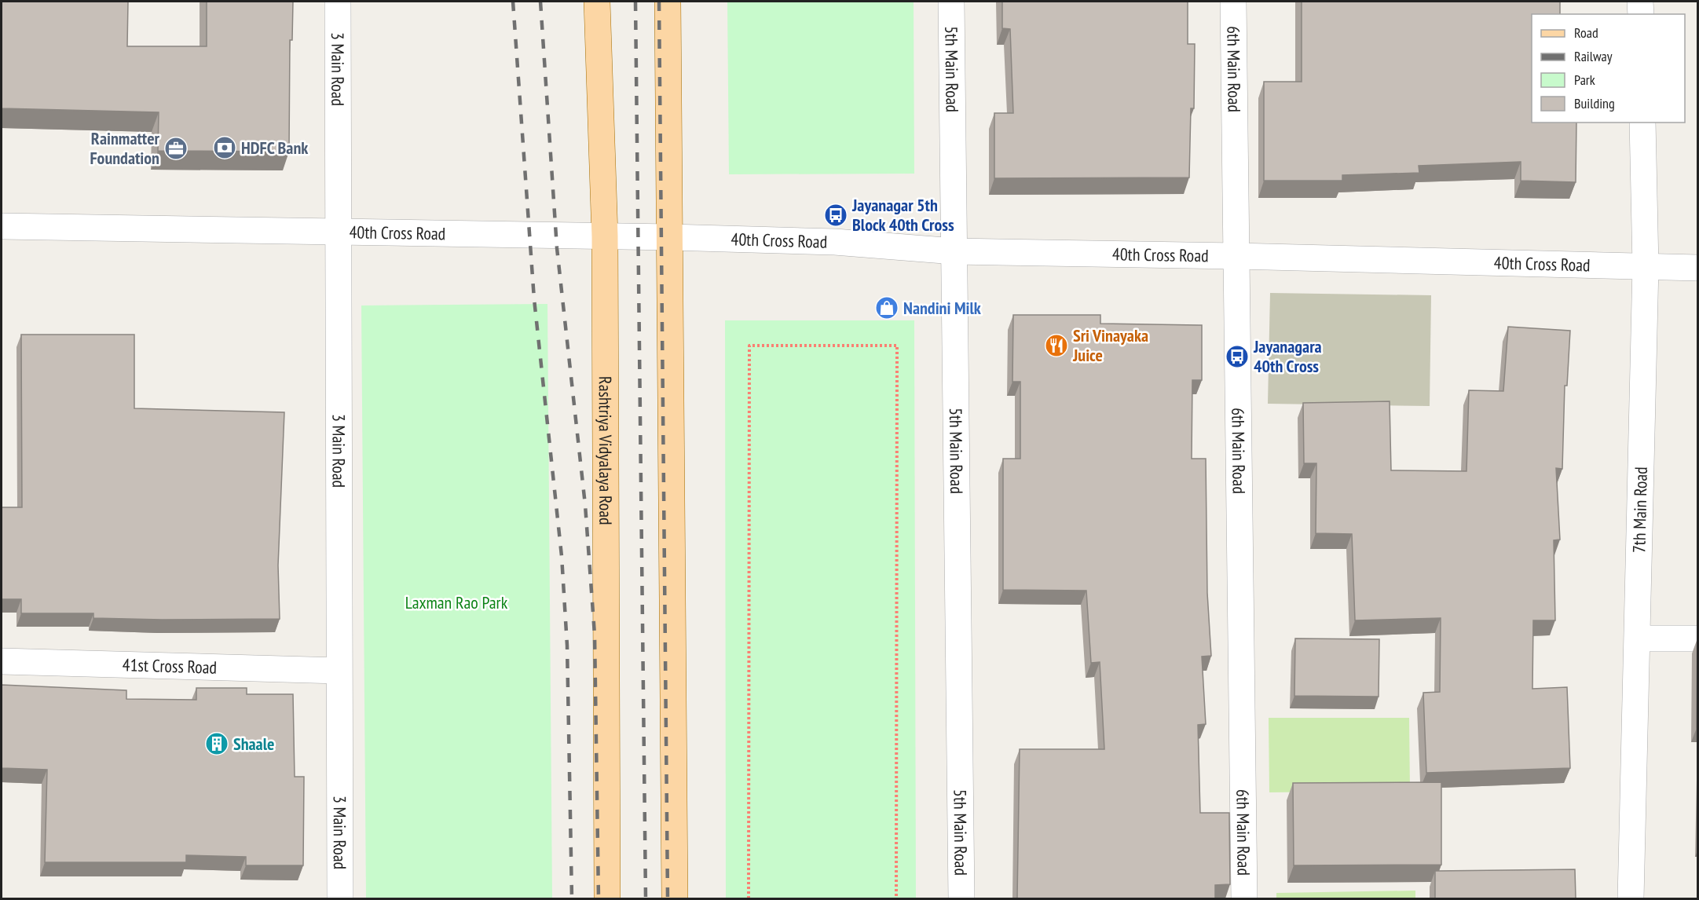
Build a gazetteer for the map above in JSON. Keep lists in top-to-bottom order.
{
  "streets": {
    "main road": ["Rashtriya Vidyalaya Road"],
    "street": [
      "3 Main Road",
      "5th Main Road",
      "6th Main Road",
      "40th Cross Road",
      "7th Main Road",
      "41st Cross Road"
    ]
  },
  "crossings": [
    ["3 Main Road", "40th Cross Road"],
    ["3 Main Road", "41st Cross Road"],
    ["5th Main Road", "40th Cross Road"],
    ["6th Main Road", "40th Cross Road"],
    ["40th Cross Road", "Rashtriya Vidyalaya Road"],
    ["40th Cross Road", "7th Main Road"]
  ],
  "parks": ["Laxman Rao Park"],
  "places": {
    "bank": ["HDFC Bank"],
    "office": ["Rainmatter Foundation"],
    "bus stop": ["Jayanagar 5th Block 40th Cross", "Jayanagara 40th Cross"],
    "shop": ["Nandini Milk"],
    "restaurant": ["Sri Vinayaka Juice"],
    "building": ["Shaale"]
  },
  "legend": [
    "Road",
    "Railway",
    "Park",
    "Building"
  ]
}
